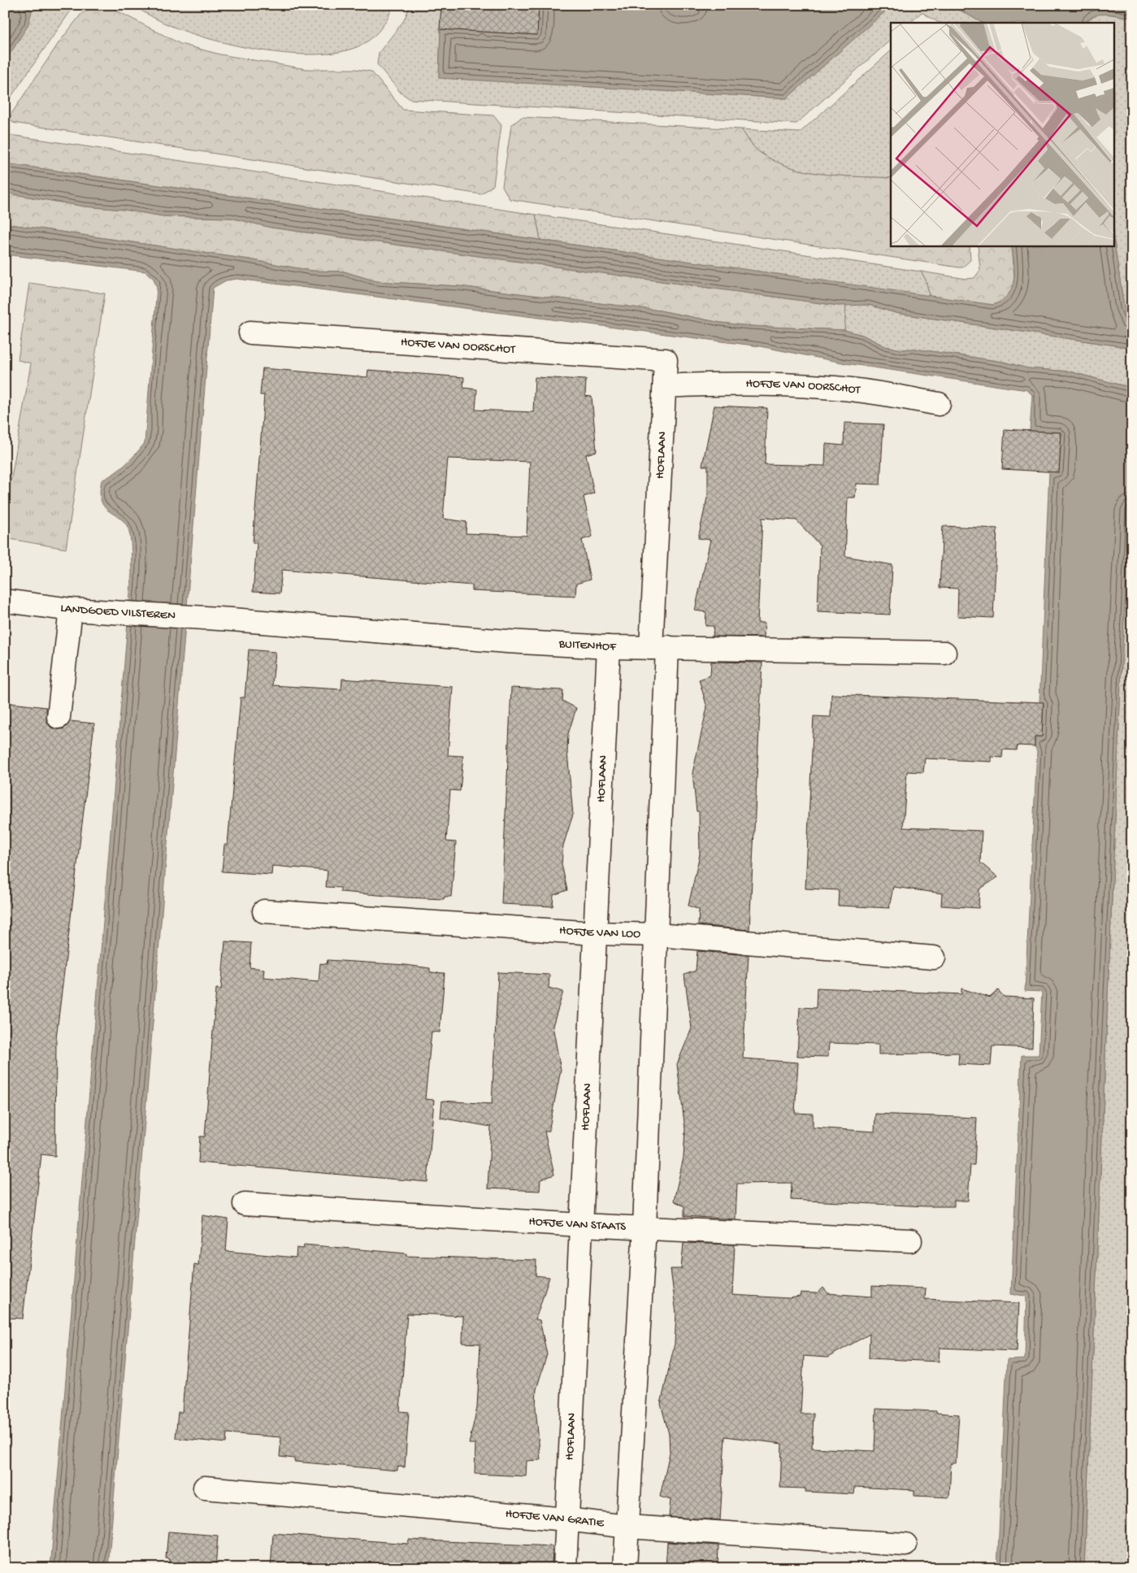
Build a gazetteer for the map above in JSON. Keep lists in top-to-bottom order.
{
  "streets": {
    "street": [
      "HOFJE VAN OORSCHOT",
      "HOFLAAN",
      "LANDGOED VILSTEREN",
      "BUITENHOF",
      "HOFJE VAN LOO",
      "HOFJE VAN STAATS",
      "HOFJE VAN GRATIE"
    ]
  },
  "crossings": [
    ["HOFJE VAN OORSCHOT", "HOFLAAN"],
    ["HOFLAAN", "BUITENHOF"],
    ["HOFLAAN", "HOFJE VAN LOO"],
    ["HOFLAAN", "HOFJE VAN STAATS"],
    ["HOFLAAN", "HOFJE VAN GRATIE"],
    ["LANDGOED VILSTEREN", "BUITENHOF"]
  ]
}
